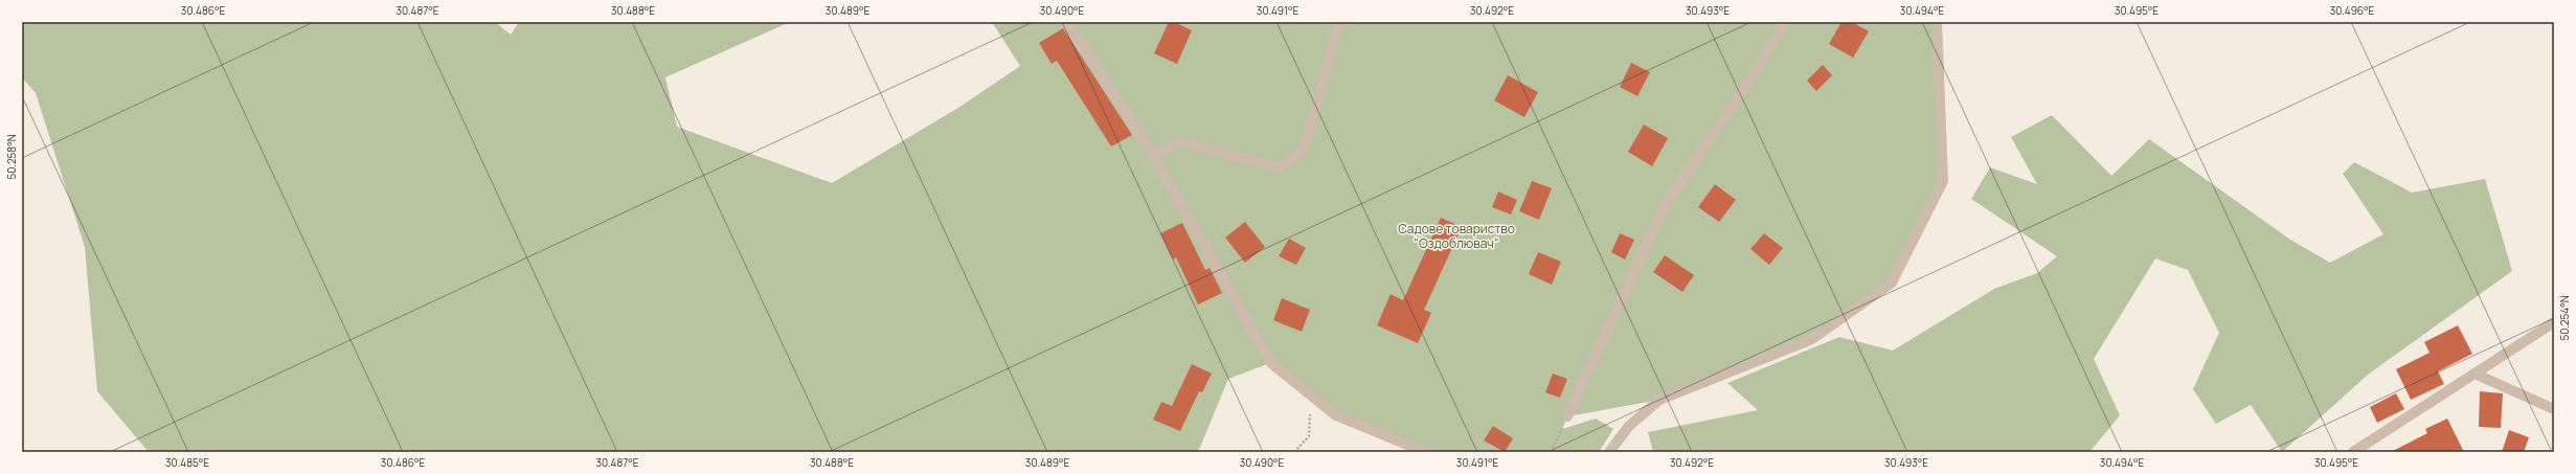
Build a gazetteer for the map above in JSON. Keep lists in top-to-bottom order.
{
  "parks": ["Садове товариство \"Оздоблювач\""],
  "coordinates": [
    "30.486°E",
    "30.487°E",
    "30.488°E",
    "30.489°E",
    "30.490°E",
    "30.491°E",
    "30.492°E",
    "30.493°E",
    "30.494°E",
    "30.495°E",
    "30.496°E",
    "50.258°N",
    "50.254°N",
    "30.485°E"
  ]
}
